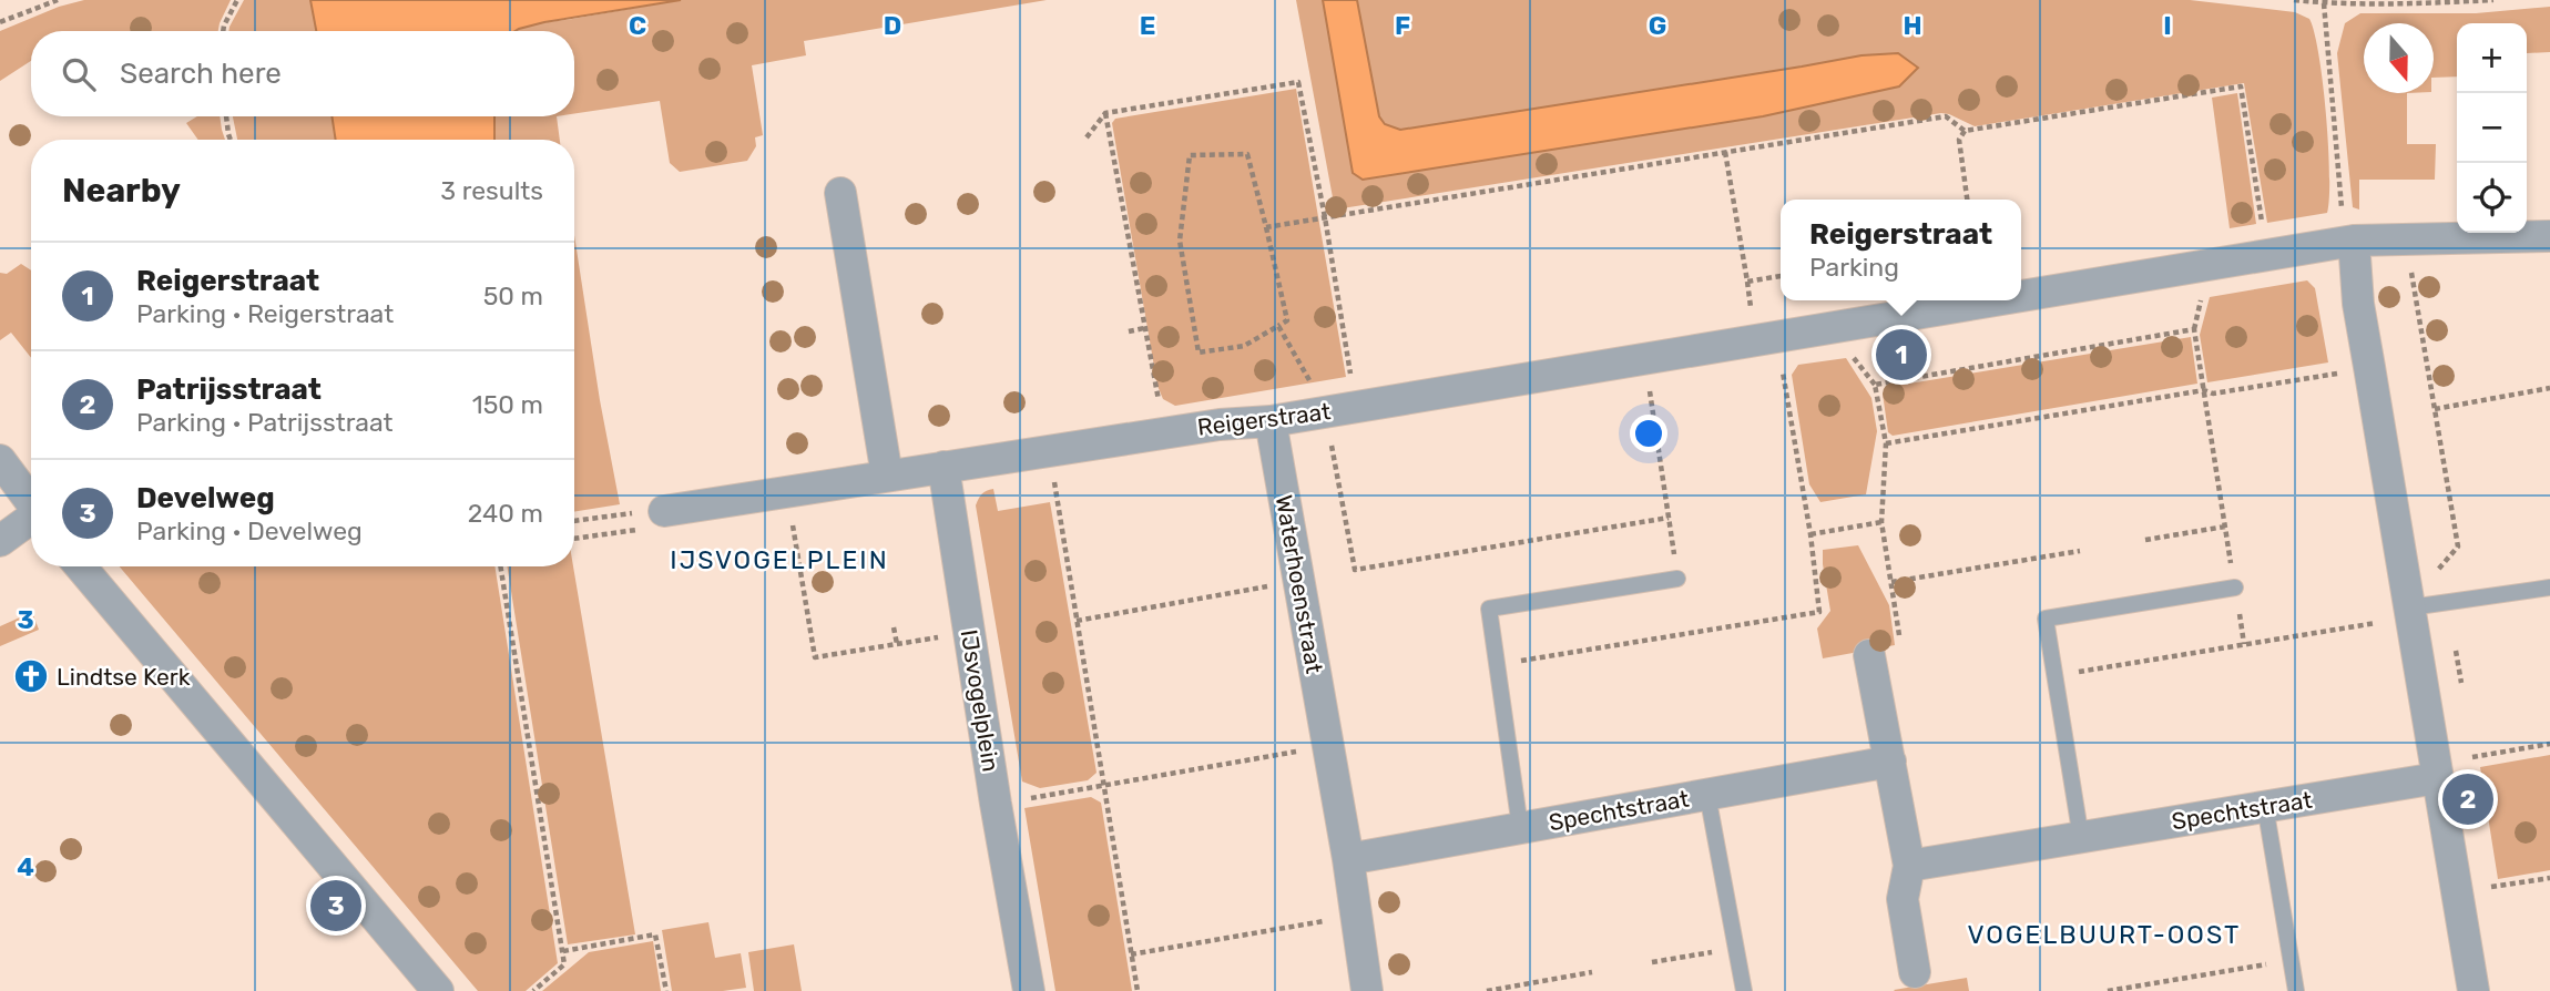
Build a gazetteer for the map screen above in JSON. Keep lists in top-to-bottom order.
{
  "streets": {
    "street": [
      "Reigerstraat",
      "Waterhoenstraat",
      "IJsvogelplein",
      "Spechtstraat"
    ]
  },
  "crossings": [
    ["Reigerstraat", "Waterhoenstraat"],
    ["Reigerstraat", "IJsvogelplein"],
    ["Waterhoenstraat", "Spechtstraat"]
  ],
  "districts": ["IJSVOGELPLEIN", "VOGELBUURT-OOST"],
  "places": {
    "church": ["Lindtse Kerk"]
  },
  "north": "bottom",
  "page": {
    "map_buttons": ["+", "−"],
    "search": "Search here",
    "heading": ["Nearby", "3 results"],
    "popup": ["Reigerstraat", "Parking"],
    "list": [
      {
        "mark": "1",
        "name": "Reigerstraat",
        "note": "Parking · Reigerstraat",
        "value": "50 m"
      },
      {
        "mark": "2",
        "name": "Patrijsstraat",
        "note": "Parking · Patrijsstraat",
        "value": "150 m"
      },
      {
        "mark": "3",
        "name": "Develweg",
        "note": "Parking · Develweg",
        "value": "240 m"
      }
    ],
    "pins": ["1", "2", "3"]
  },
  "grid": {
    "columns": [
      "C",
      "D",
      "E",
      "F",
      "G",
      "H",
      "I"
    ],
    "rows": ["3", "4"]
  }
}
